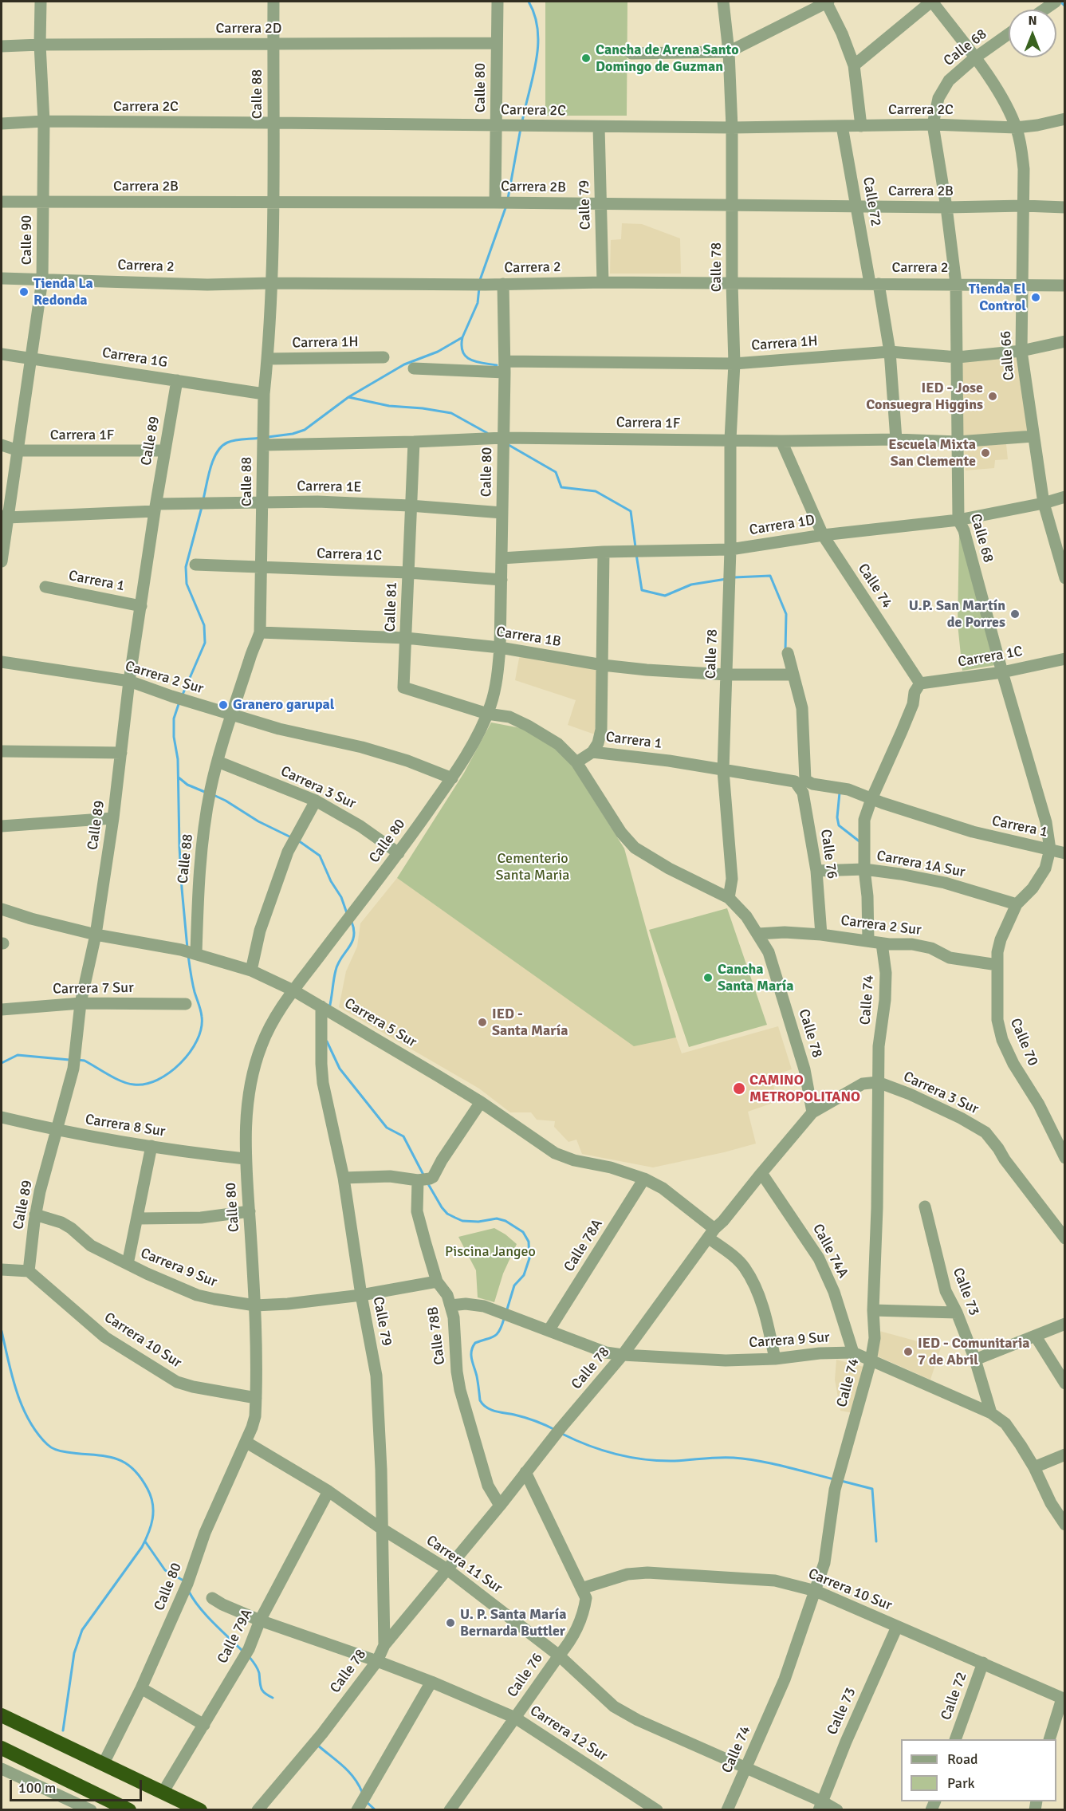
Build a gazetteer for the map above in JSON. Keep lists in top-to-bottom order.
{
  "streets": {
    "street": [
      "Carrera 2D",
      "Calle 68",
      "Calle 80",
      "Calle 88",
      "Carrera 2C",
      "Carrera 2B",
      "Calle 72",
      "Calle 79",
      "Calle 90",
      "Carrera 2",
      "Calle 78",
      "Carrera 1H",
      "Calle 66",
      "Carrera 1G",
      "Carrera 1F",
      "Calle 89",
      "Carrera 1E",
      "Carrera 1D",
      "Carrera 1C",
      "Carrera 1",
      "Calle 74",
      "Calle 81",
      "Carrera 1B",
      "Carrera 2 Sur",
      "Carrera 3 Sur",
      "Calle 76",
      "Carrera 1A Sur",
      "Carrera 7 Sur",
      "Carrera 5 Sur",
      "Calle 70",
      "Carrera 8 Sur",
      "Calle 78A",
      "Calle 74A",
      "Carrera 9 Sur",
      "Calle 73",
      "Calle 78B",
      "Carrera 10 Sur",
      "Carrera 11 Sur",
      "Calle 79A",
      "Carrera 12 Sur"
    ]
  },
  "crossings": [
    ["Carrera 2D", "Calle 80"],
    ["Carrera 2D", "Calle 88"],
    ["Carrera 2D", "Calle 90"],
    ["Calle 68", "Carrera 2C"],
    ["Calle 68", "Carrera 2B"],
    ["Calle 68", "Carrera 2"],
    ["Calle 68", "Carrera 1H"],
    ["Calle 68", "Calle 66"],
    ["Calle 68", "Carrera 1F"],
    ["Calle 68", "Carrera 1D"],
    ["Calle 68", "Carrera 1C"],
    ["Calle 68", "Carrera 1"],
    ["Calle 68", "Carrera 1A Sur"],
    ["Calle 68", "Calle 70"],
    ["Calle 80", "Carrera 2C"],
    ["Calle 80", "Carrera 2B"],
    ["Calle 80", "Carrera 2"],
    ["Calle 80", "Carrera 1H"],
    ["Calle 80", "Carrera 1F"],
    ["Calle 80", "Carrera 1E"],
    ["Calle 80", "Carrera 1D"],
    ["Calle 80", "Carrera 1C"],
    ["Calle 80", "Calle 81"],
    ["Calle 80", "Carrera 1B"],
    ["Calle 80", "Carrera 2 Sur"],
    ["Calle 80", "Carrera 3 Sur"],
    ["Calle 80", "Carrera 5 Sur"],
    ["Calle 80", "Carrera 8 Sur"],
    ["Calle 80", "Carrera 9 Sur"],
    ["Calle 80", "Carrera 10 Sur"],
    ["Calle 80", "Carrera 11 Sur"],
    ["Calle 88", "Carrera 2C"],
    ["Calle 88", "Carrera 2B"],
    ["Calle 88", "Carrera 2"],
    ["Calle 88", "Carrera 1H"],
    ["Calle 88", "Carrera 1G"],
    ["Calle 88", "Carrera 1F"],
    ["Calle 88", "Carrera 1E"],
    ["Calle 88", "Carrera 1C"],
    ["Calle 88", "Carrera 1B"],
    ["Calle 88", "Carrera 2 Sur"],
    ["Calle 88", "Carrera 3 Sur"],
    ["Calle 88", "Carrera 5 Sur"],
    ["Carrera 2C", "Calle 72"],
    ["Carrera 2C", "Calle 79"],
    ["Carrera 2C", "Calle 90"],
    ["Carrera 2C", "Calle 78"],
    ["Carrera 2C", "Calle 66"],
    ["Carrera 2B", "Calle 72"],
    ["Carrera 2B", "Calle 79"],
    ["Carrera 2B", "Calle 90"],
    ["Carrera 2B", "Calle 78"],
    ["Carrera 2B", "Calle 66"],
    ["Calle 72", "Carrera 2"],
    ["Calle 72", "Carrera 1H"],
    ["Calle 72", "Carrera 1F"],
    ["Calle 72", "Carrera 10 Sur"],
    ["Calle 79", "Carrera 2"],
    ["Calle 79", "Calle 78"],
    ["Calle 79", "Carrera 5 Sur"],
    ["Calle 79", "Carrera 9 Sur"],
    ["Calle 79", "Carrera 11 Sur"],
    ["Calle 90", "Carrera 2"],
    ["Calle 90", "Carrera 1G"],
    ["Calle 90", "Carrera 1F"],
    ["Calle 90", "Carrera 1E"],
    ["Carrera 2", "Calle 78"],
    ["Carrera 2", "Calle 66"],
    ["Calle 78", "Carrera 1H"],
    ["Calle 78", "Carrera 1F"],
    ["Calle 78", "Carrera 1D"],
    ["Calle 78", "Carrera 1"],
    ["Calle 78", "Carrera 1B"],
    ["Calle 78", "Carrera 2 Sur"],
    ["Calle 78", "Calle 76"],
    ["Calle 78", "Carrera 5 Sur"],
    ["Calle 78", "Calle 74A"],
    ["Calle 78", "Carrera 9 Sur"],
    ["Calle 78", "Calle 78B"],
    ["Calle 78", "Carrera 11 Sur"],
    ["Calle 78", "Carrera 12 Sur"],
    ["Carrera 1H", "Calle 66"],
    ["Calle 66", "Carrera 1F"],
    ["Calle 66", "Carrera 1D"],
    ["Carrera 1G", "Calle 89"],
    ["Carrera 1F", "Calle 89"],
    ["Carrera 1F", "Calle 74"],
    ["Carrera 1F", "Calle 81"],
    ["Calle 89", "Carrera 1E"],
    ["Calle 89", "Carrera 1"],
    ["Calle 89", "Carrera 2 Sur"],
    ["Calle 89", "Carrera 7 Sur"],
    ["Calle 89", "Carrera 5 Sur"],
    ["Calle 89", "Carrera 8 Sur"],
    ["Calle 89", "Carrera 9 Sur"],
    ["Calle 89", "Carrera 10 Sur"],
    ["Carrera 1E", "Calle 81"],
    ["Carrera 1D", "Calle 74"],
    ["Carrera 1C", "Calle 74"],
    ["Carrera 1C", "Calle 81"],
    ["Carrera 1", "Calle 76"],
    ["Calle 74", "Carrera 2 Sur"],
    ["Calle 74", "Carrera 3 Sur"],
    ["Calle 74", "Carrera 9 Sur"],
    ["Calle 74", "Carrera 10 Sur"],
    ["Calle 74", "Carrera 11 Sur"],
    ["Calle 81", "Carrera 1B"],
    ["Carrera 1B", "Calle 76"],
    ["Carrera 2 Sur", "Calle 76"],
    ["Carrera 2 Sur", "Calle 70"],
    ["Calle 76", "Carrera 1A Sur"],
    ["Calle 76", "Carrera 10 Sur"],
    ["Calle 76", "Carrera 11 Sur"],
    ["Calle 76", "Carrera 12 Sur"],
    ["Carrera 1A Sur", "Calle 70"],
    ["Carrera 5 Sur", "Calle 78A"],
    ["Carrera 5 Sur", "Carrera 9 Sur"],
    ["Calle 78A", "Carrera 9 Sur"],
    ["Calle 74A", "Carrera 9 Sur"],
    ["Carrera 9 Sur", "Calle 73"],
    ["Carrera 9 Sur", "Calle 78B"],
    ["Calle 73", "Carrera 10 Sur"],
    ["Calle 73", "Carrera 11 Sur"],
    ["Carrera 11 Sur", "Calle 79A"],
    ["Calle 79A", "Carrera 12 Sur"]
  ],
  "parks": ["Cementerio Santa Maria", "Piscina Jangeo"],
  "places": [
    "Cancha de Arena Santo Domingo de Guzman",
    "Tienda La Redonda",
    "Tienda El Control",
    "IED - Jose Consuegra Higgins",
    "Escuela Mixta San Clemente",
    "U.P. San Martín de Porres",
    "Granero garupal",
    "Cancha Santa María",
    "IED - Santa María",
    "CAMINO METROPOLITANO",
    "IED - Comunitaria 7 de Abril",
    "U. P. Santa María Bernarda Buttler"
  ],
  "legend": ["Road", "Park"],
  "scale_bar": "100 m",
  "north": "top"
}
